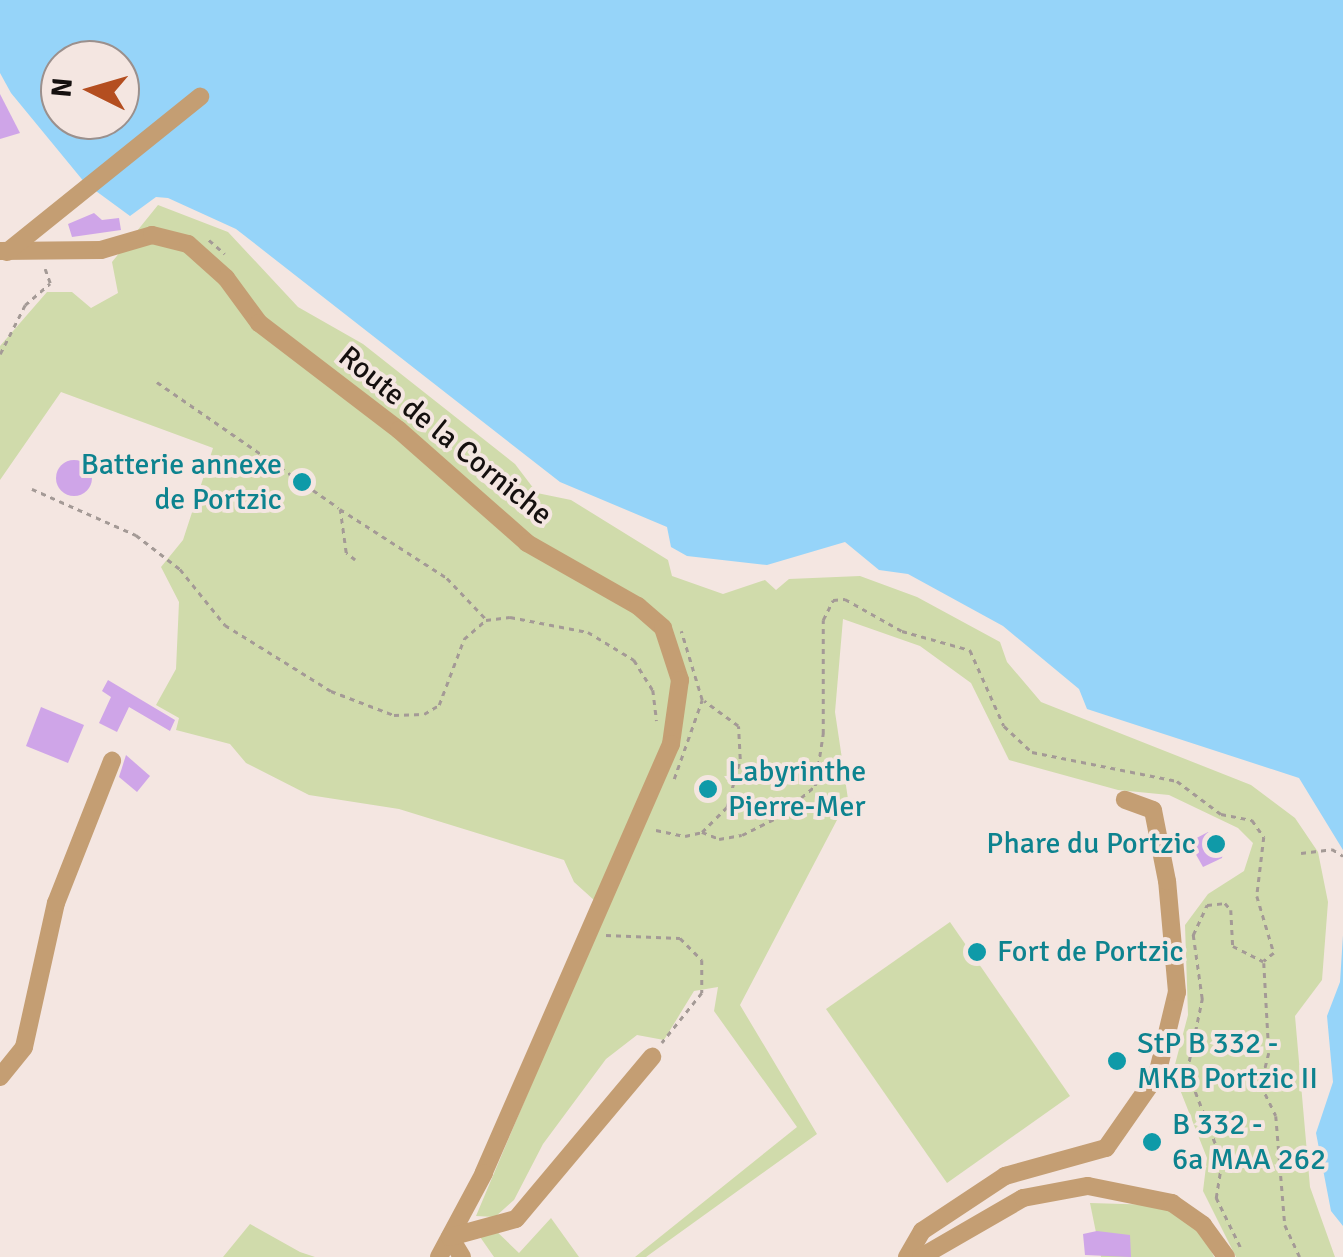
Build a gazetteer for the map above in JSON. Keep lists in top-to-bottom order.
{
  "streets": {
    "street": ["Route de la Corniche"]
  },
  "places": [
    "Batterie annexe de Portzic",
    "Labyrinthe Pierre-Mer",
    "Phare du Portzic",
    "Fort de Portzic",
    "StP B 332 - MKB Portzic II",
    "B 332 - 6a MAA 262"
  ],
  "north": "left"
}
